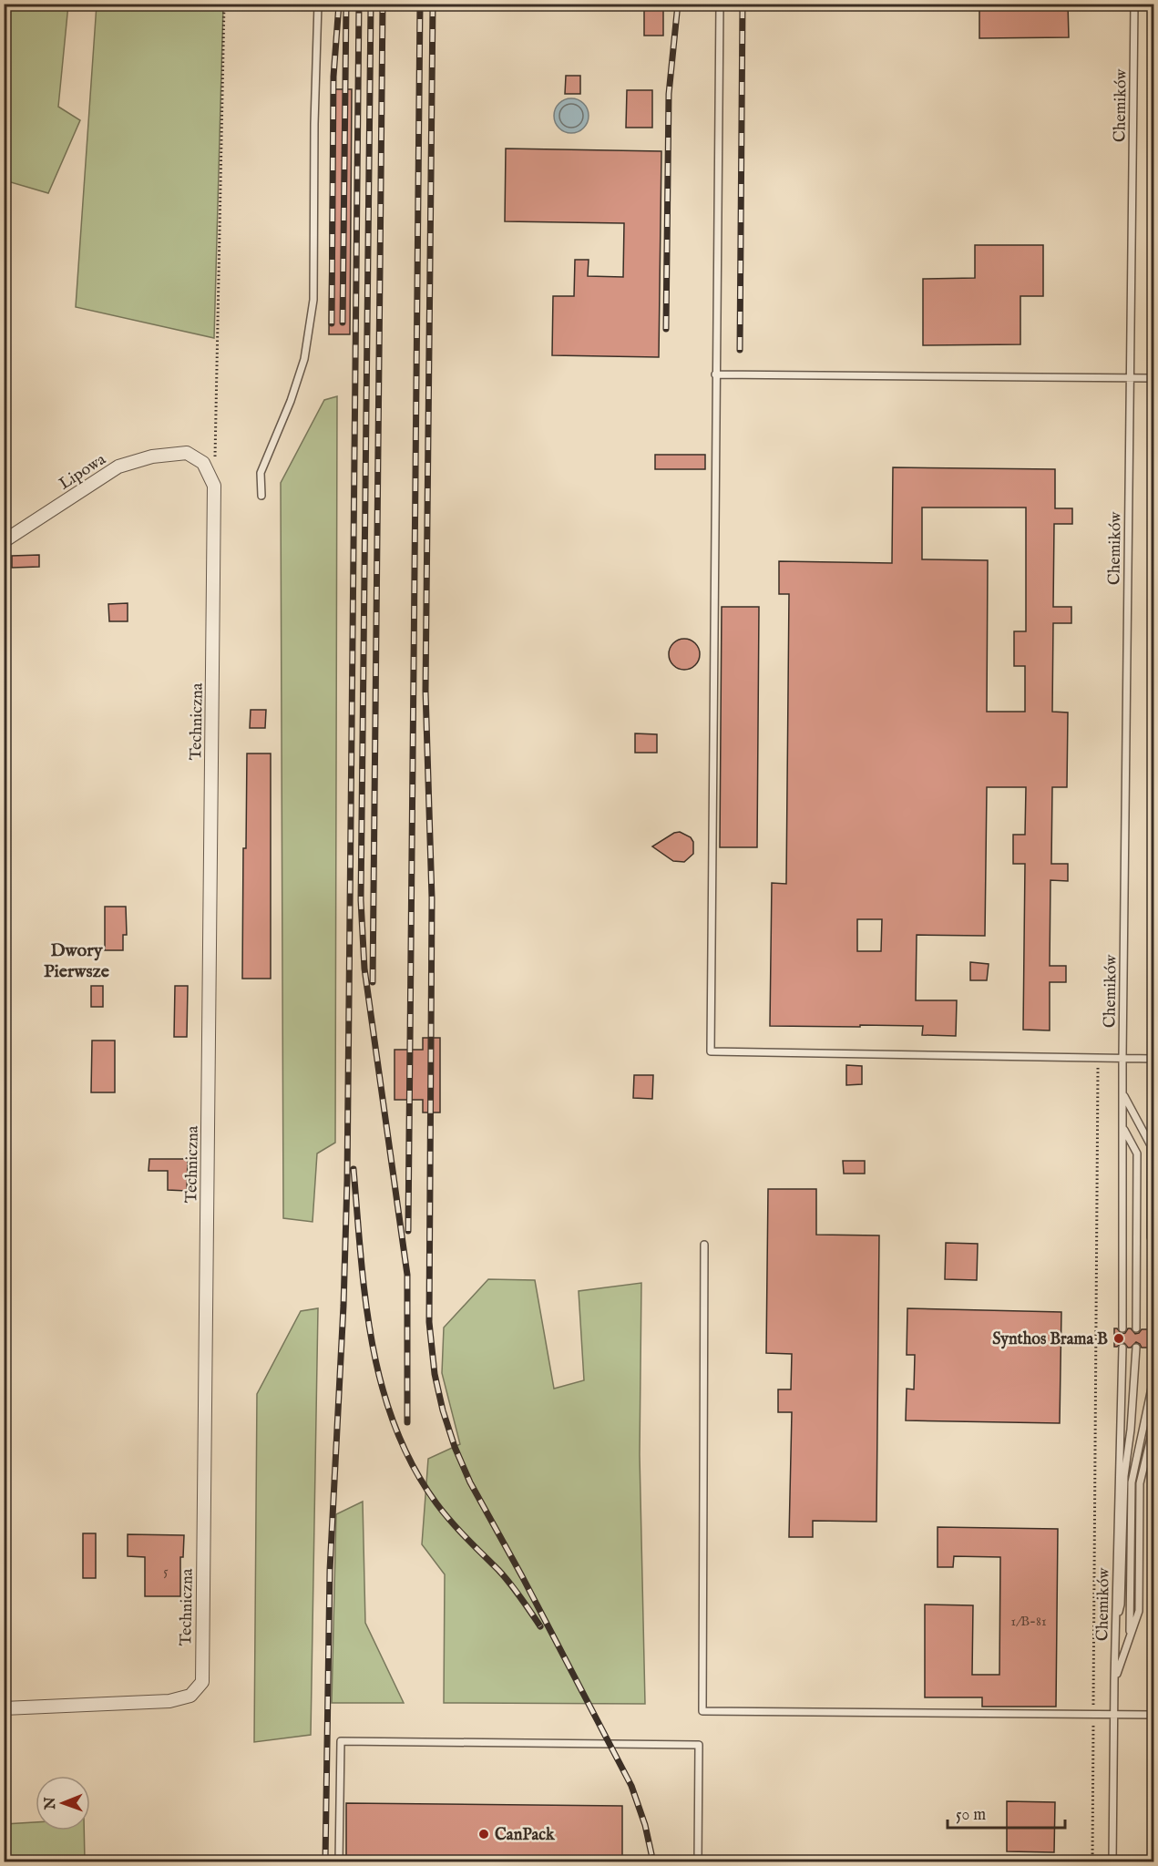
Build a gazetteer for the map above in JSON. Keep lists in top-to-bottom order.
{
  "streets": {
    "street": ["Lipowa", "Techniczna"],
    "lane": ["Chemików"]
  },
  "crossings": [
    ["Lipowa", "Techniczna"]
  ],
  "districts": ["Dwory Pierwsze"],
  "places": ["Synthos Brama B", "CanPack"],
  "house_numbers": ["5", "1/B-81"],
  "scale_bar": "50 m",
  "north": "left"
}
